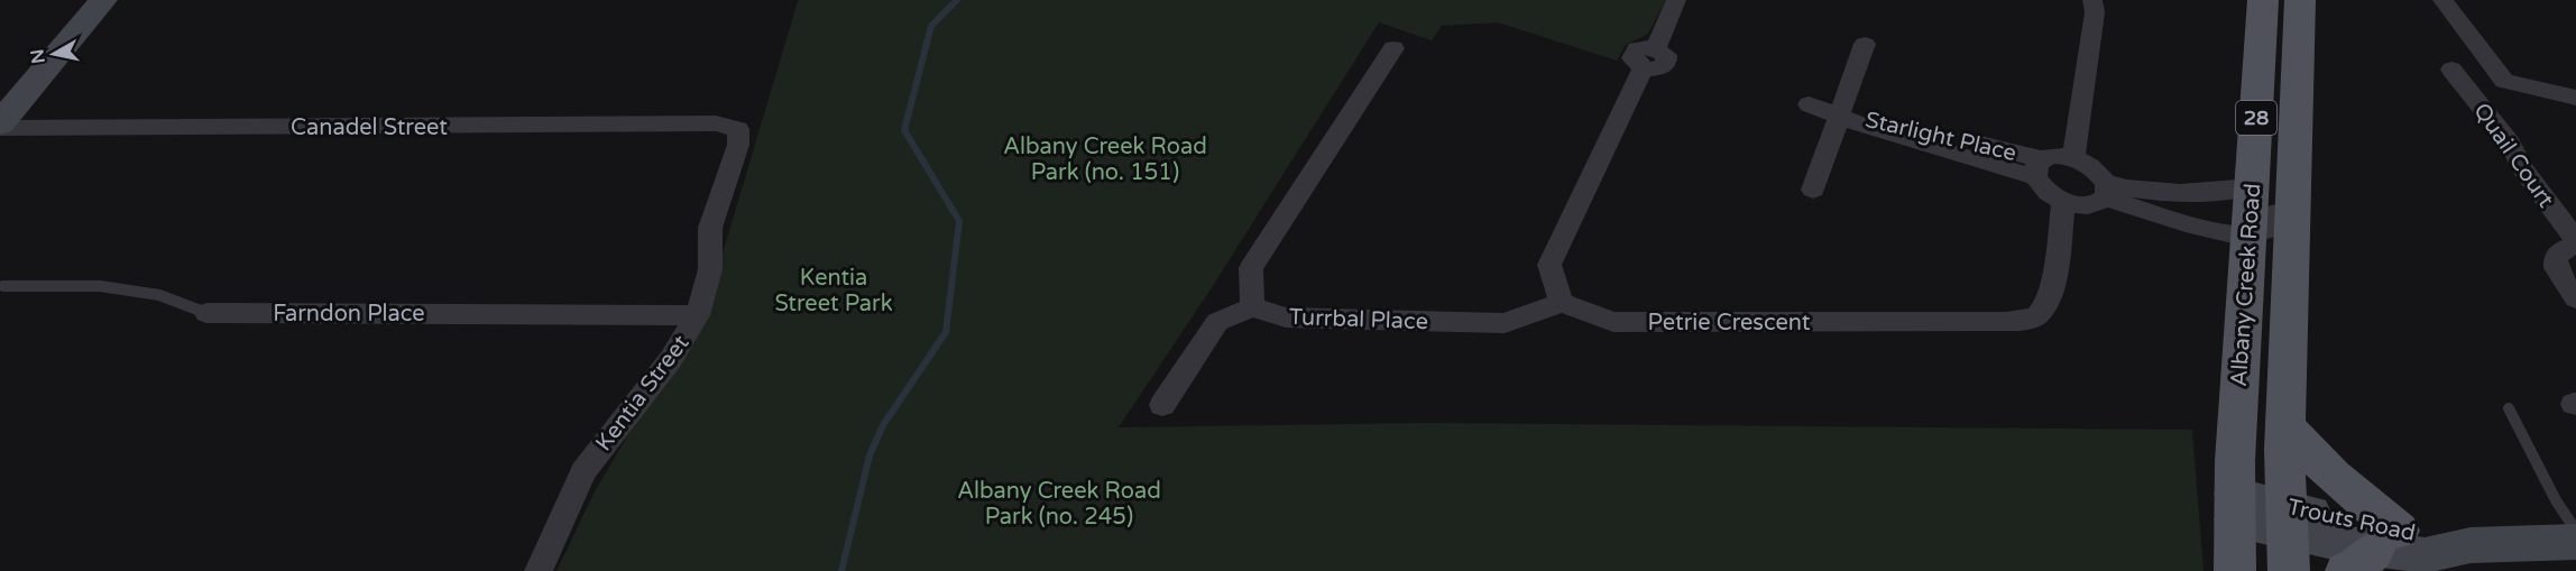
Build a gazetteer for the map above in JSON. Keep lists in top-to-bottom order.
{
  "streets": {
    "main road": ["28", "Albany Creek Road"],
    "street": [
      "Canadel Street",
      "Starlight Place",
      "Quail Court",
      "Farndon Place",
      "Turrbal Place",
      "Petrie Crescent",
      "Kentia Street",
      "Trouts Road"
    ]
  },
  "crossings": [
    ["Canadel Street", "Kentia Street"],
    ["Starlight Place", "Petrie Crescent"],
    ["Albany Creek Road", "Trouts Road"],
    ["Farndon Place", "Kentia Street"],
    ["Turrbal Place", "Petrie Crescent"]
  ],
  "parks": ["Albany Creek Road Park (no. 151)", "Kentia Street Park", "Albany Creek Road Park (no. 245)"],
  "north": "left"
}
